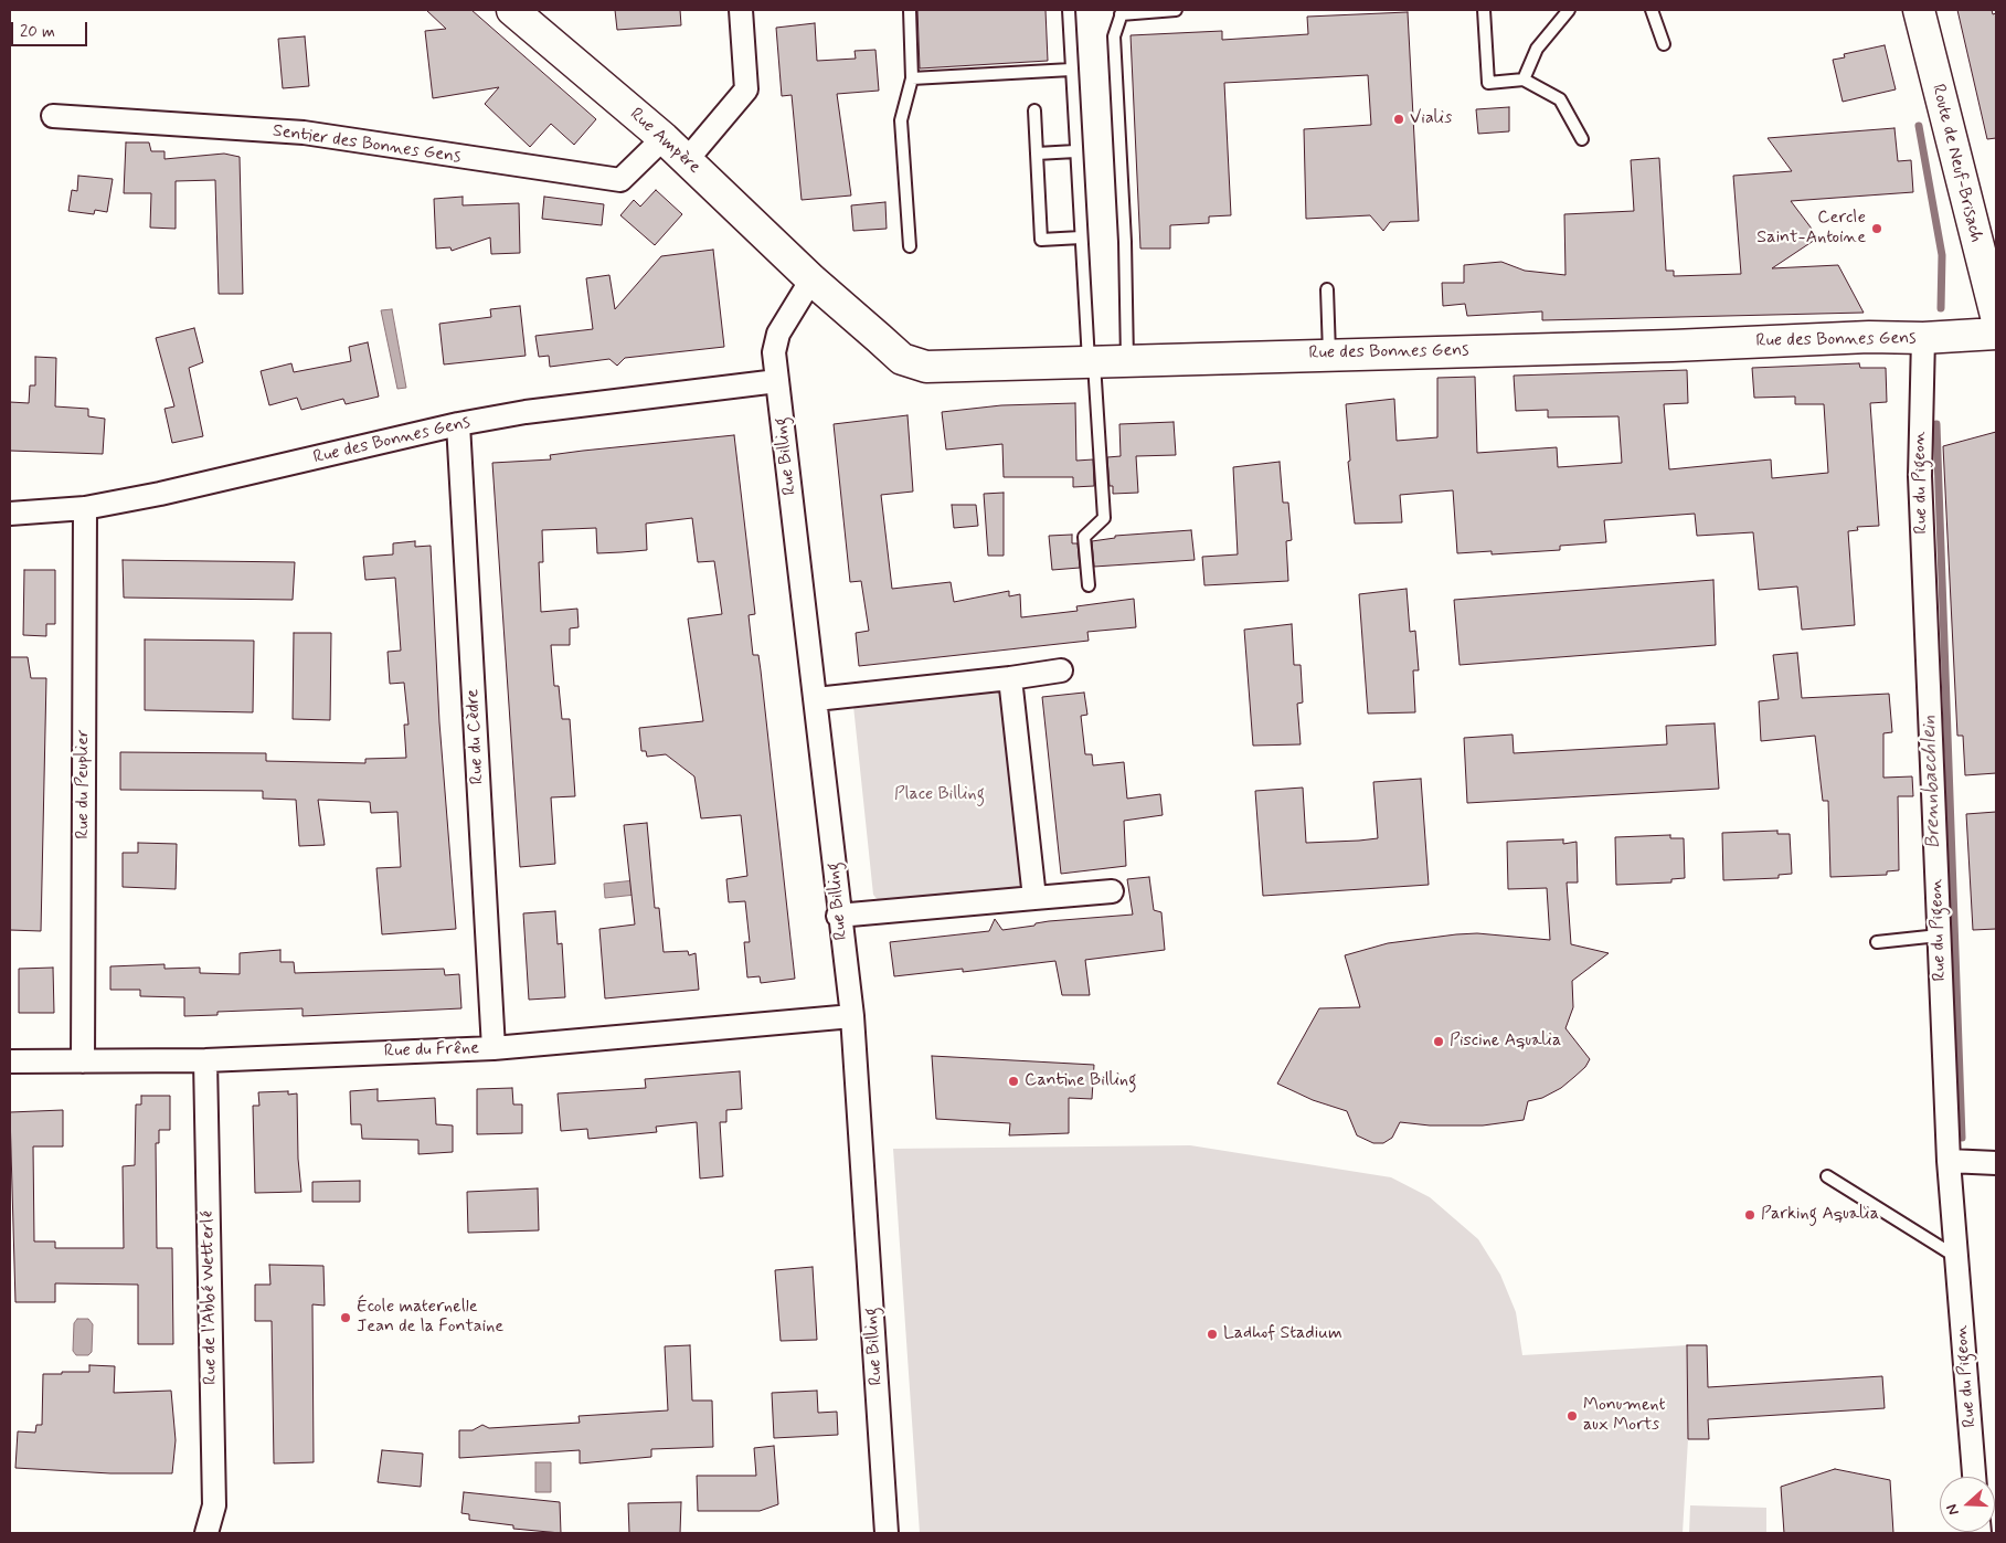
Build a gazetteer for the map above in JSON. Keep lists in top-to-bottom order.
{
  "streets": {
    "street": [
      "Rue Ampère",
      "Sentier des Bonnes Gens",
      "Route de Neuf-Brisach",
      "Rue des Bonnes Gens",
      "Rue Billing",
      "Rue du Pigeon",
      "Rue du Cèdre",
      "Rue du Peuplier",
      "Rue du Frêne",
      "Rue de l'Abbé Wetterlé"
    ]
  },
  "crossings": [
    ["Rue Ampère", "Sentier des Bonnes Gens"],
    ["Rue Ampère", "Rue des Bonnes Gens"],
    ["Rue Ampère", "Rue Billing"],
    ["Rue des Bonnes Gens", "Rue Billing"],
    ["Rue des Bonnes Gens", "Rue du Pigeon"],
    ["Rue des Bonnes Gens", "Rue du Cèdre"],
    ["Rue des Bonnes Gens", "Rue du Peuplier"],
    ["Rue Billing", "Rue du Frêne"],
    ["Rue du Cèdre", "Rue du Frêne"],
    ["Rue du Peuplier", "Rue du Frêne"],
    ["Rue du Frêne", "Rue de l'Abbé Wetterlé"]
  ],
  "water": ["Brennbaechlein"],
  "parks": ["Place Billing"],
  "places": [
    "Vialis",
    "Cercle Saint-Antoine",
    "Piscine Aqualia",
    "Cantine Billing",
    "Parking Aqualia",
    "École maternelle Jean de la Fontaine",
    "Ladhof Stadium",
    "Monument aux Morts"
  ],
  "scale_bar": "20 m",
  "north": "left"
}
